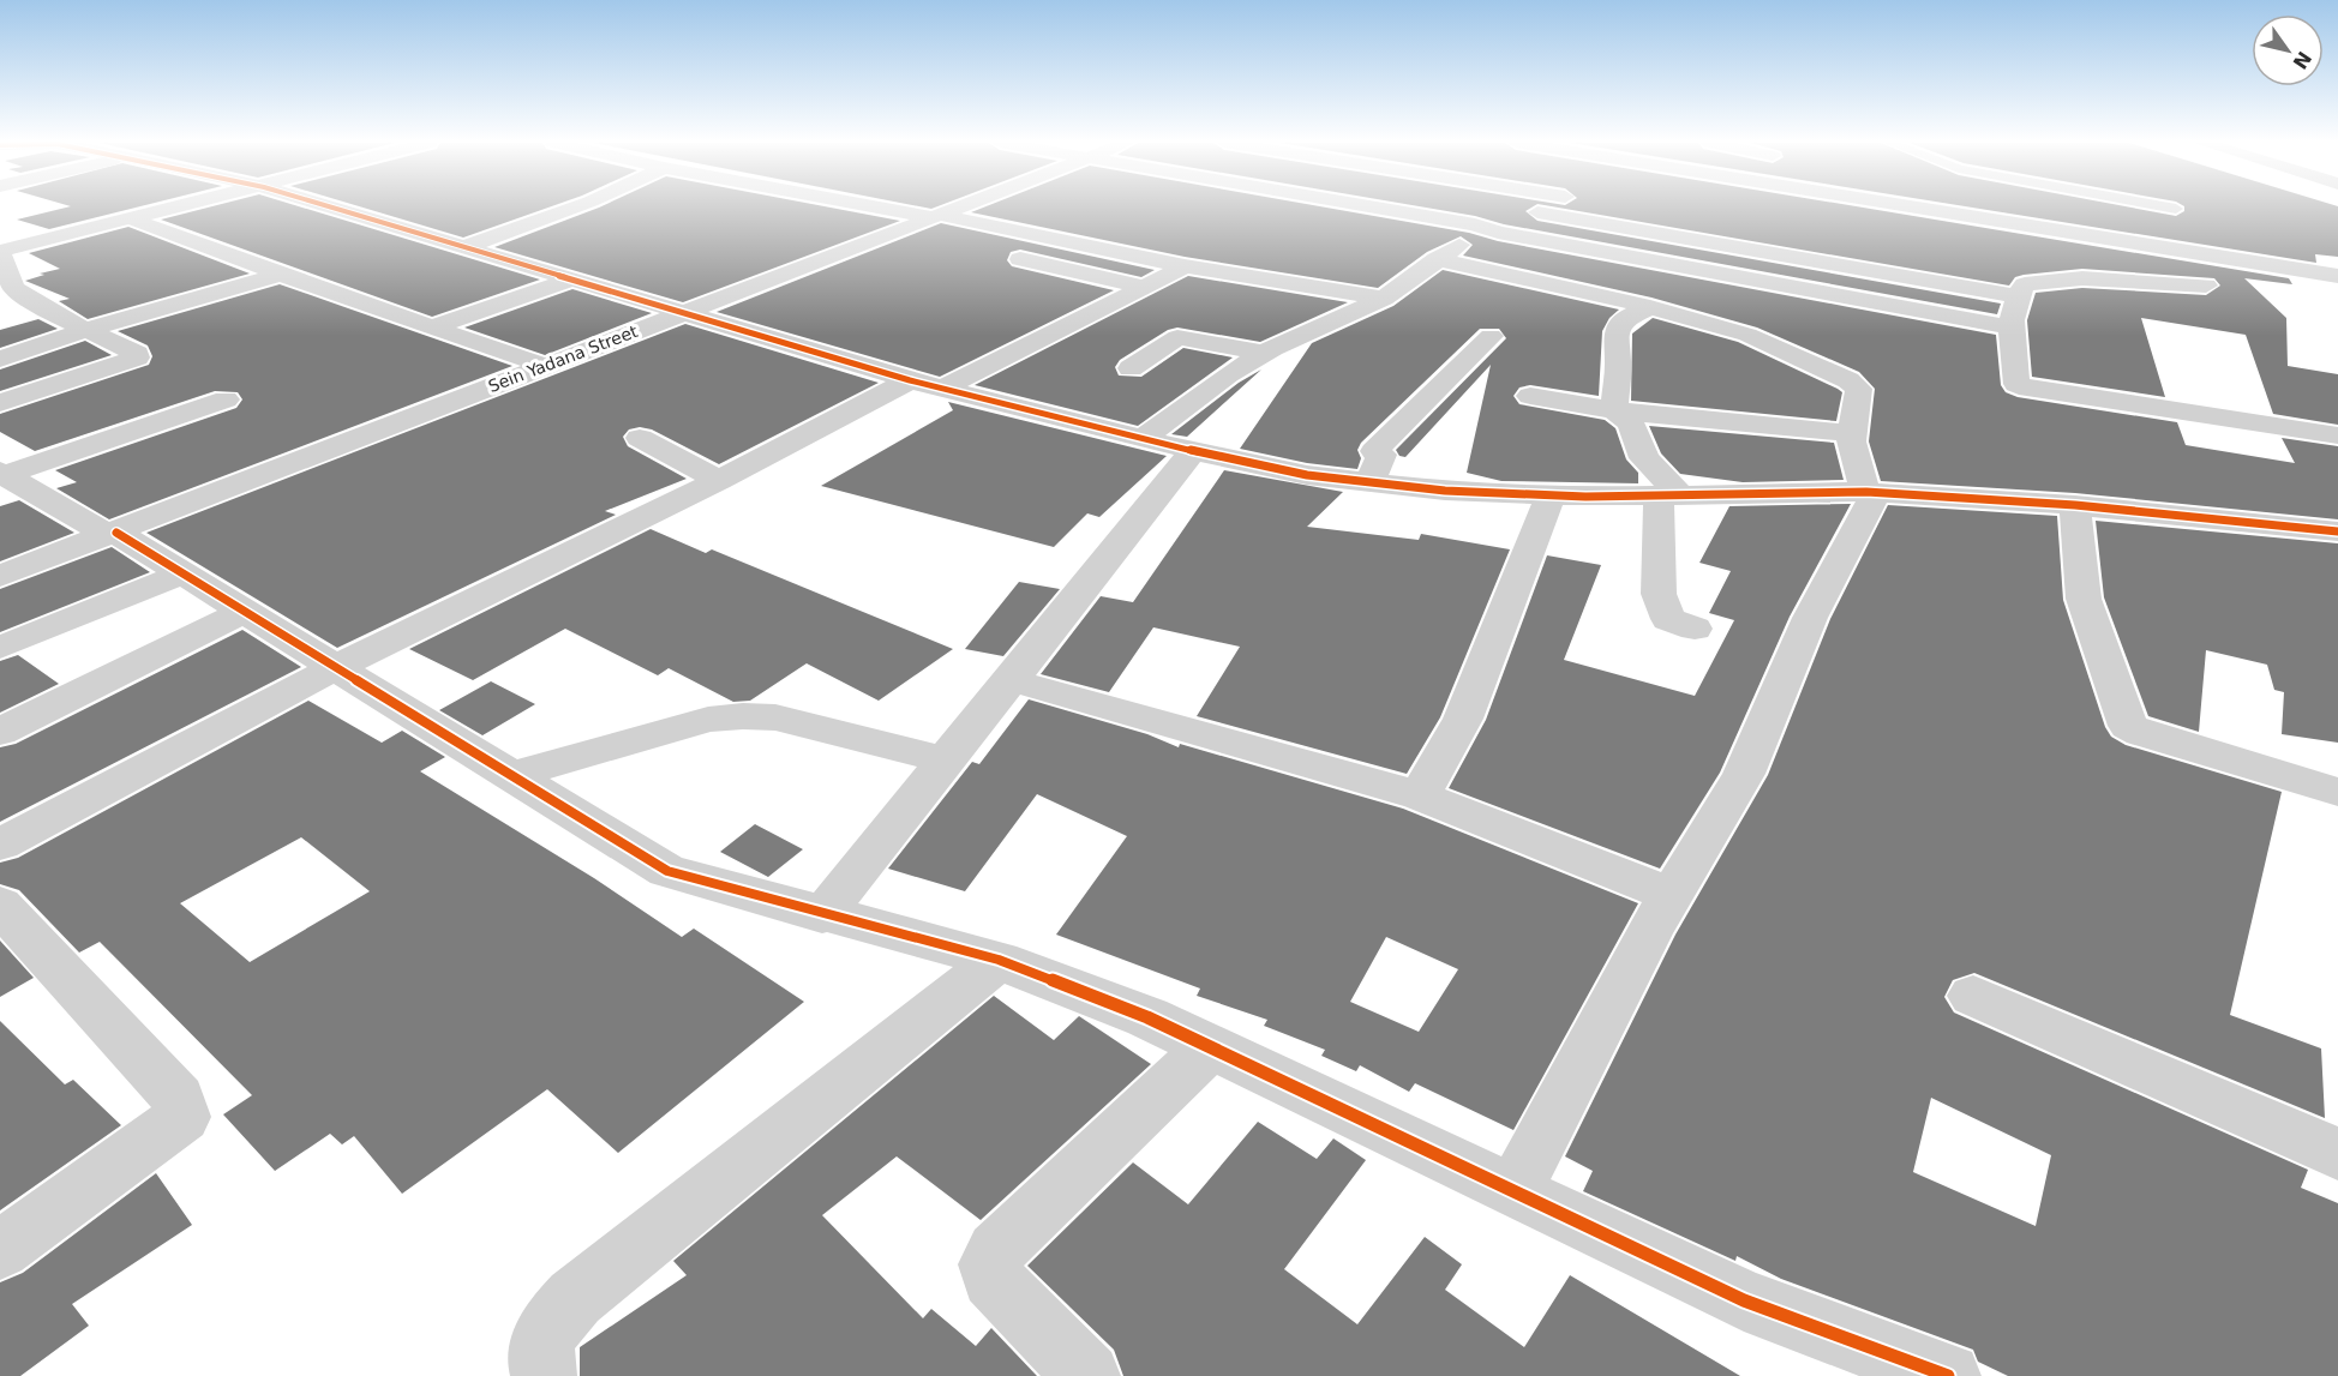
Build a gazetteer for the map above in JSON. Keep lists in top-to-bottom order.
{
  "streets": {
    "street": ["Sein Yadana Street"]
  },
  "north": "bottom right"
}
